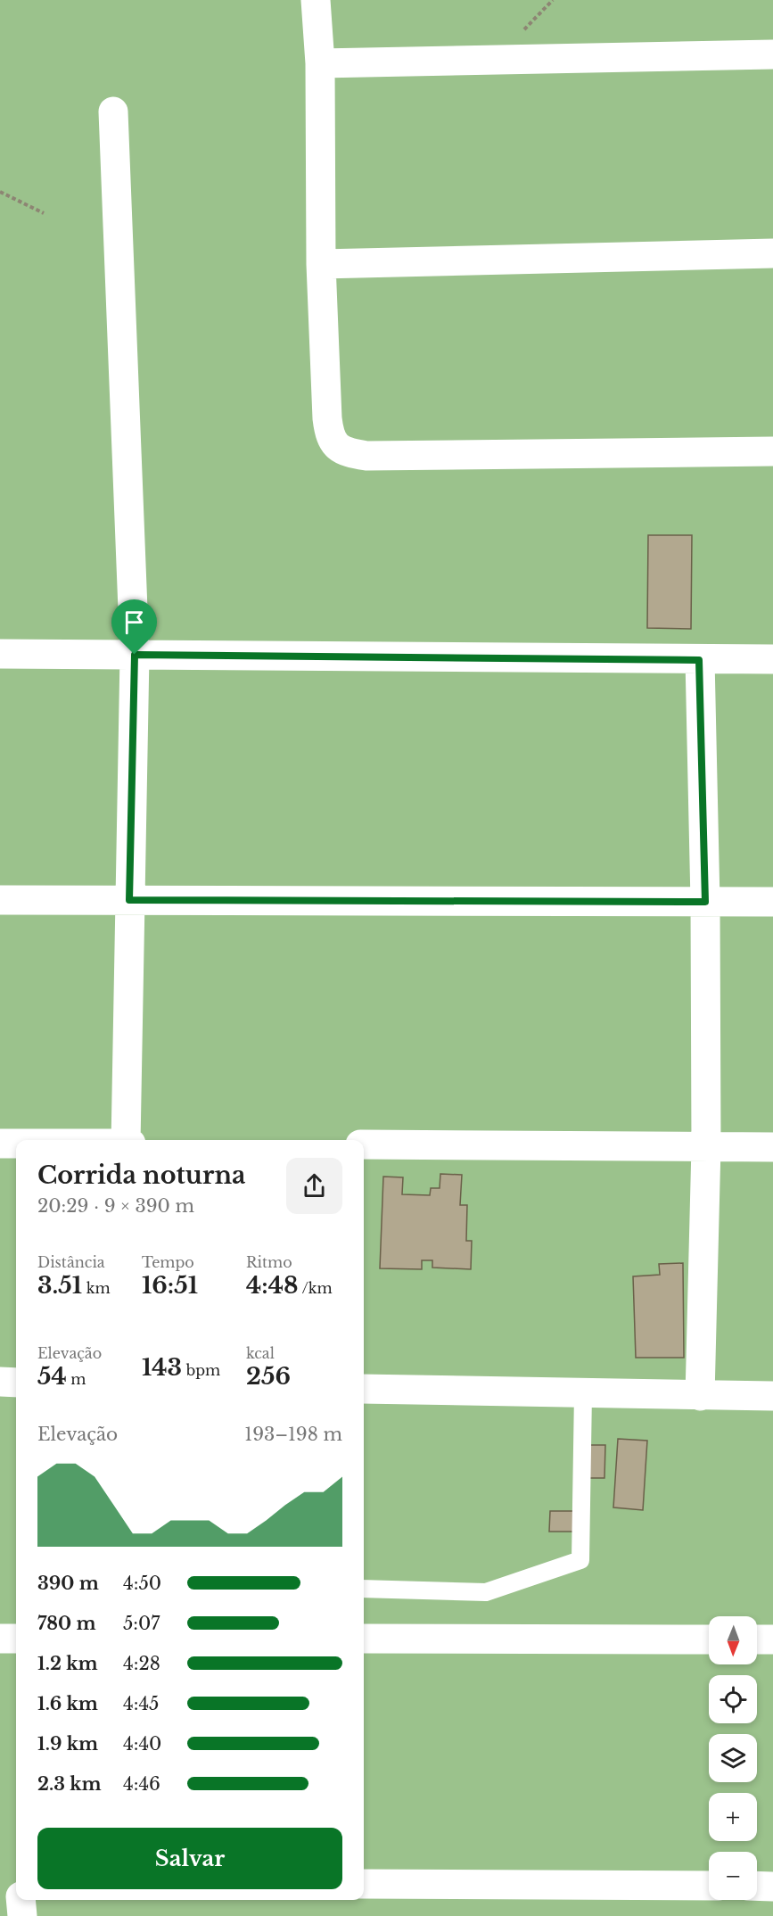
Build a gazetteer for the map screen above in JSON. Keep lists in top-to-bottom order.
{
  "north": "bottom",
  "page": {
    "heading": ["Corrida noturna", "20:29 · 9 × 390 m"],
    "stats": [
      ["Distância", "3.51 km"],
      ["Tempo", "16:51"],
      ["Ritmo", "4:48 /km"],
      ["Elevação", "54 m"],
      ["143 bpm"],
      ["kcal", "256"]
    ],
    "chart": ["Elevação", "193–198 m"],
    "list": [
      {
        "name": "390 m",
        "note": "4:50"
      },
      {
        "name": "780 m",
        "note": "5:07"
      },
      {
        "name": "1.2 km",
        "note": "4:28"
      },
      {
        "name": "1.6 km",
        "note": "4:45"
      },
      {
        "name": "1.9 km",
        "note": "4:40"
      },
      {
        "name": "2.3 km",
        "note": "4:46"
      }
    ],
    "map_buttons": ["+", "−"],
    "buttons": "Salvar"
  }
}
